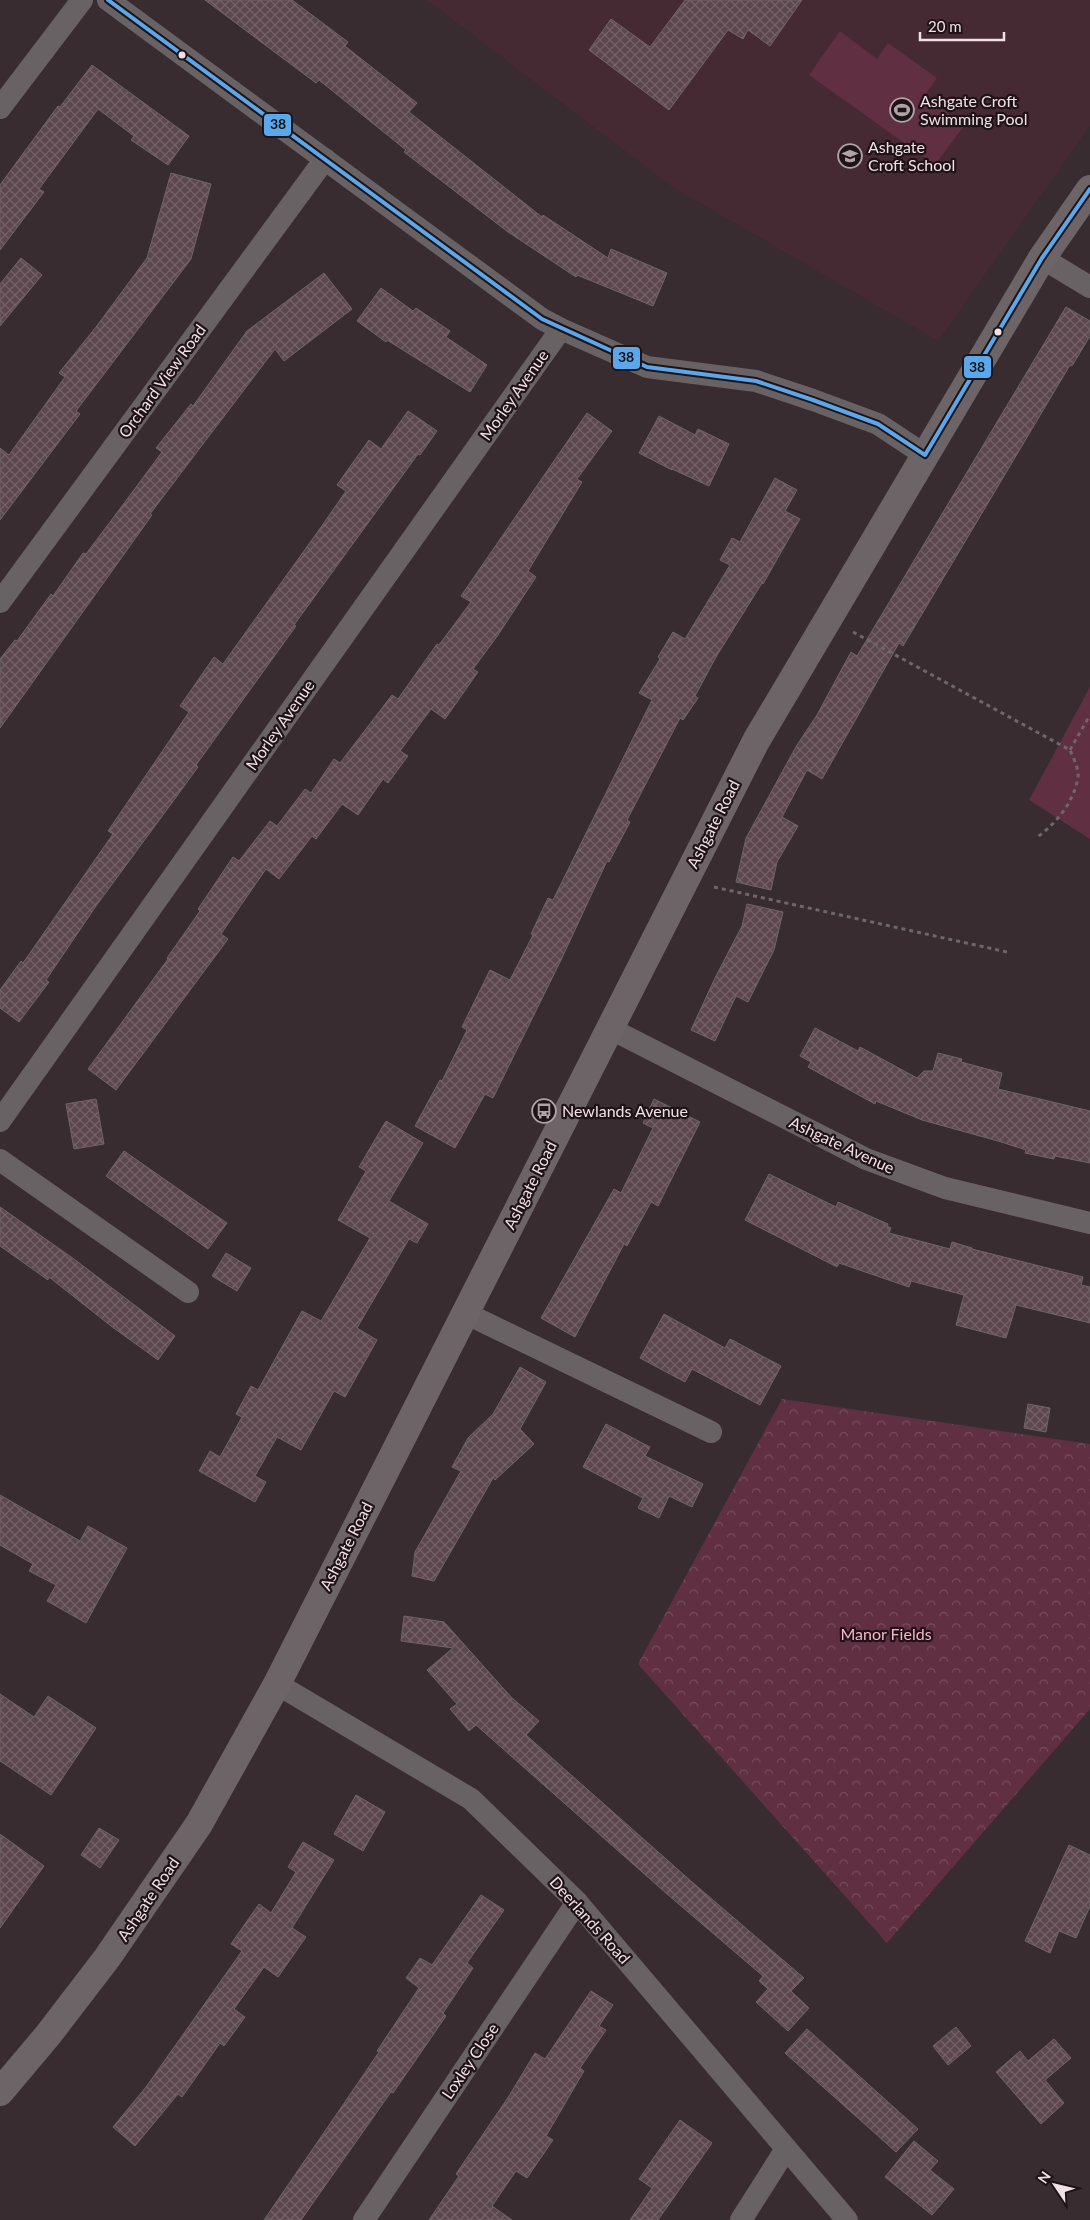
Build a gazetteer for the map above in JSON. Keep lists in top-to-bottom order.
{
  "streets": {
    "street": [
      "Orchard View Road",
      "Morley Avenue",
      "Ashgate Road",
      "Ashgate Avenue",
      "Deerlands Road",
      "Loxley Close"
    ]
  },
  "crossings": [
    ["Ashgate Road", "Ashgate Avenue"],
    ["Ashgate Road", "Deerlands Road"],
    ["Deerlands Road", "Loxley Close"]
  ],
  "parks": ["Manor Fields"],
  "places": {
    "sports": ["Ashgate Croft Swimming Pool"],
    "school or university": ["Ashgate Croft School"],
    "bus stop": ["Newlands Avenue"]
  },
  "lines": ["transit line 38"],
  "scale_bar": "20 m",
  "north": "top left"
}
